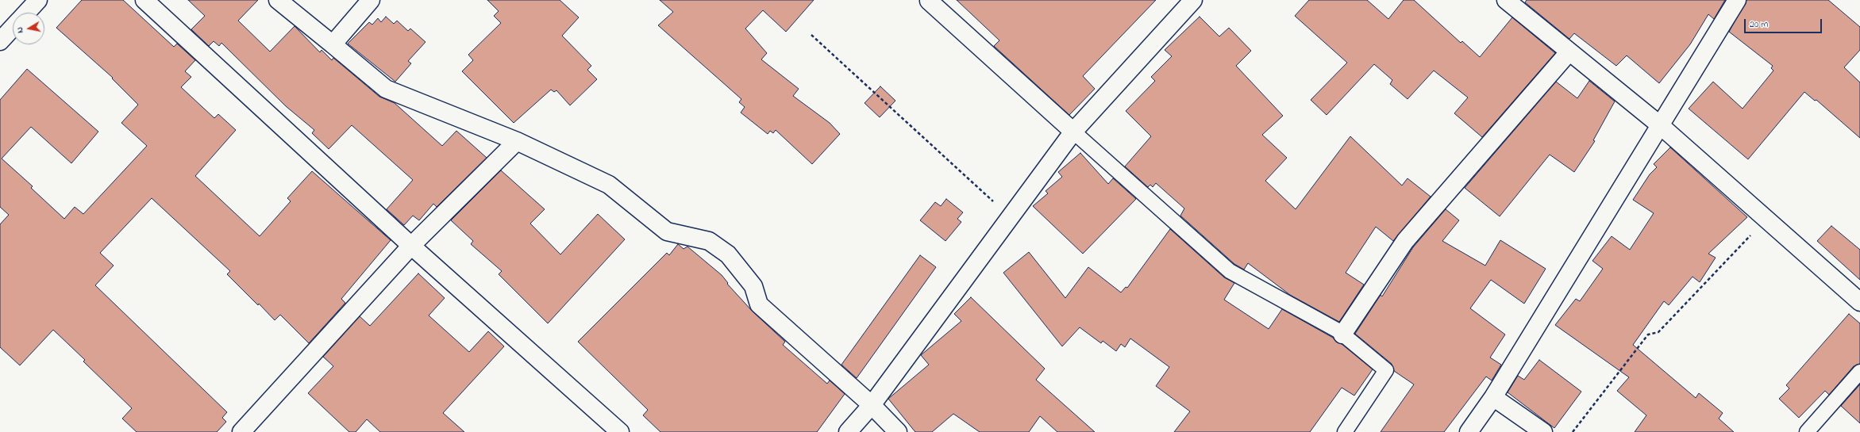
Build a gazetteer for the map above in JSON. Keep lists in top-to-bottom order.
{
  "scale_bar": "20 m",
  "north": "left"
}
